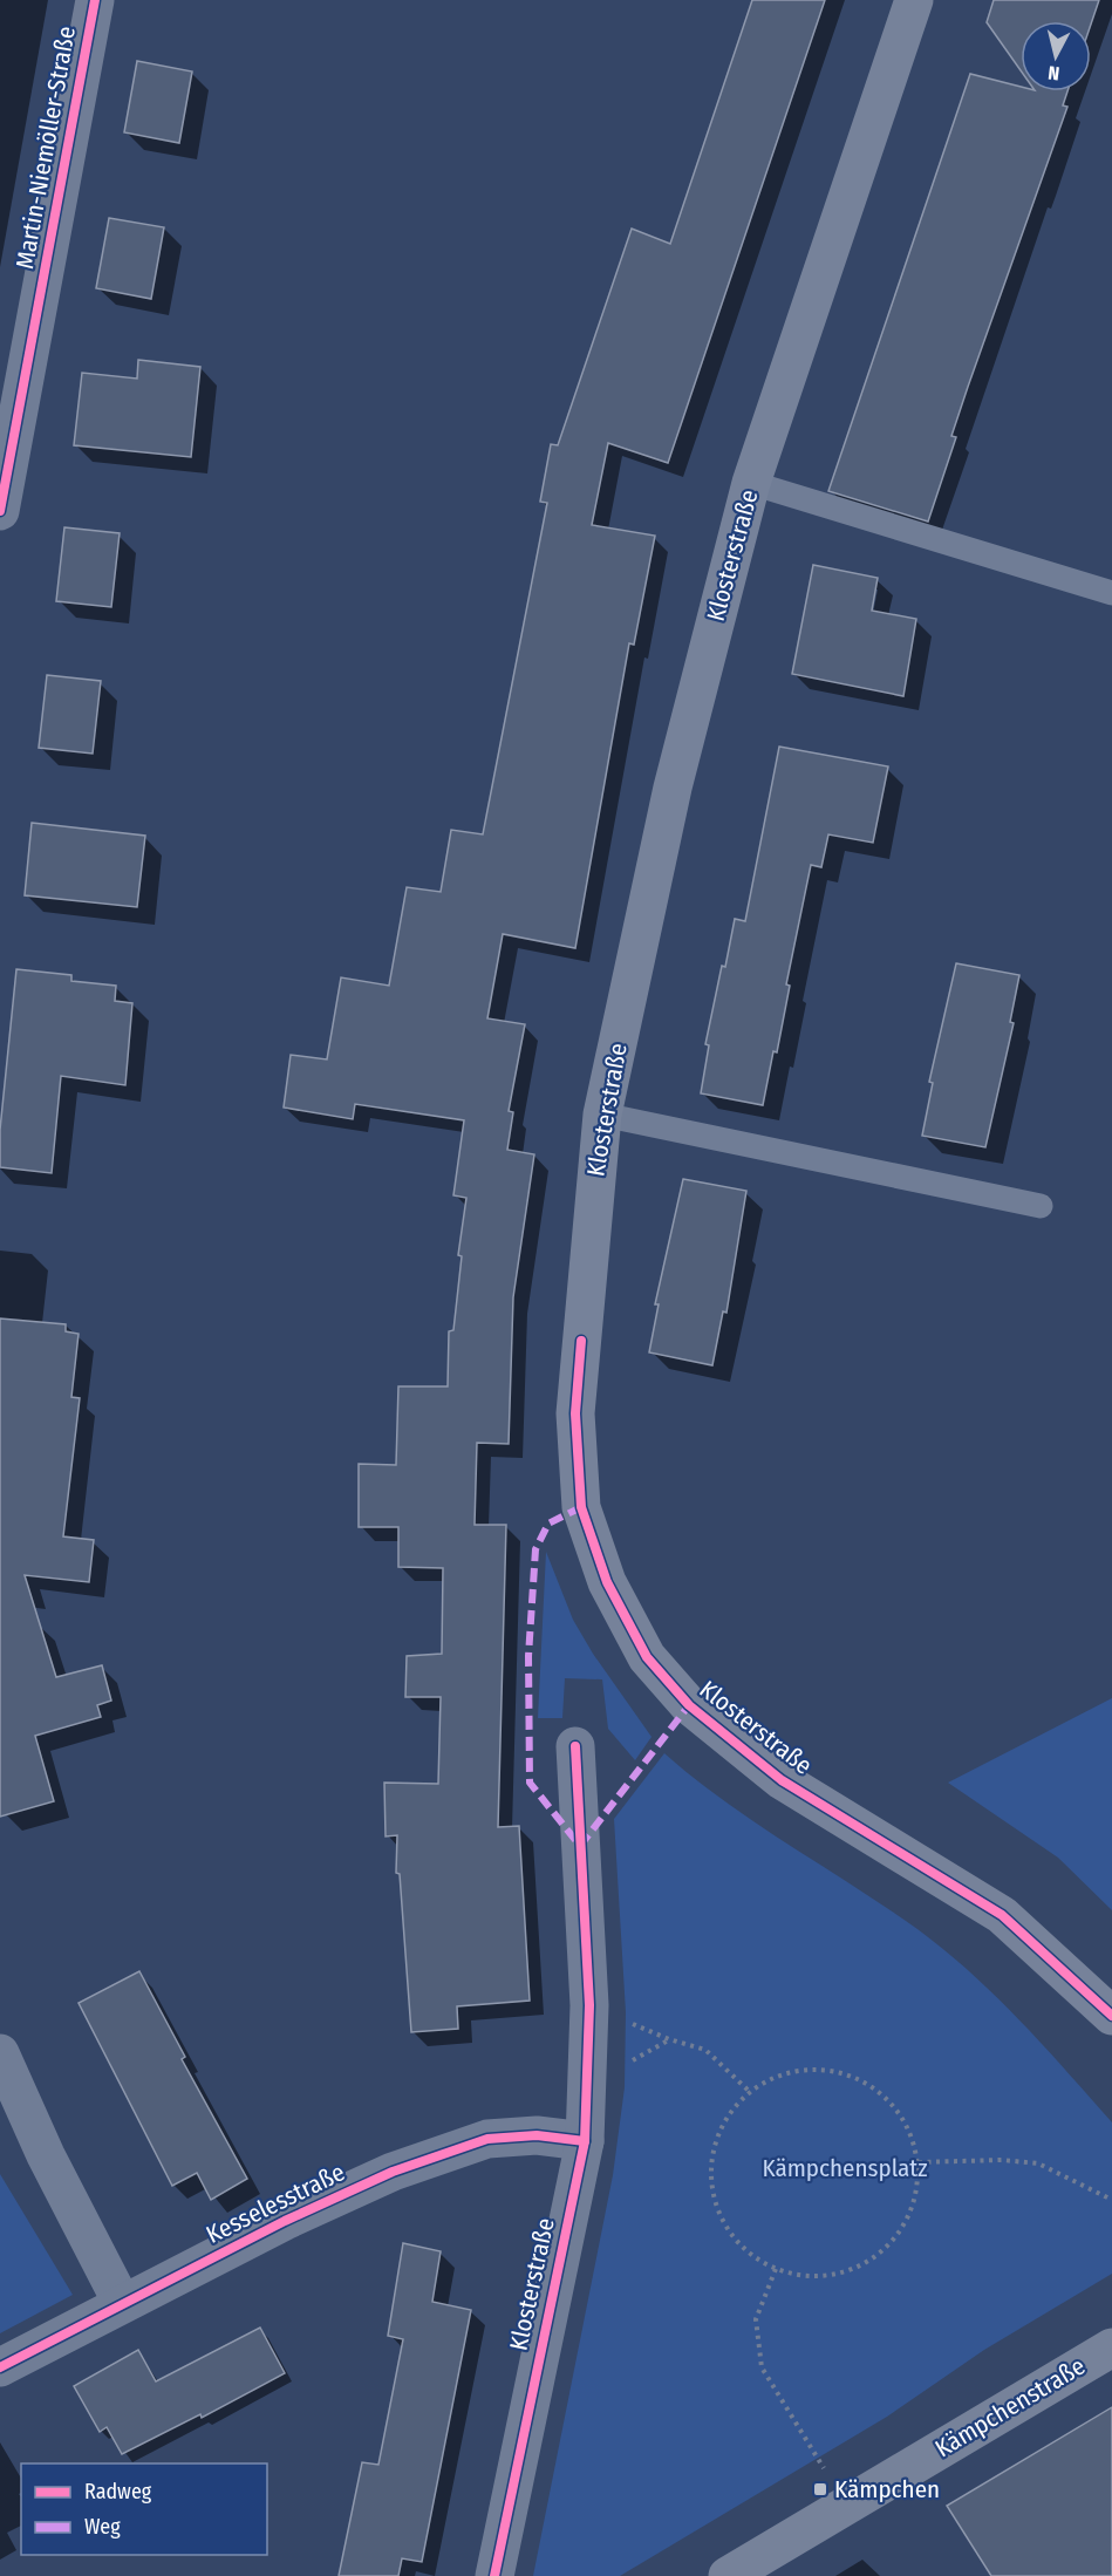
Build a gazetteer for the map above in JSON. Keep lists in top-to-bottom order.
{
  "streets": {
    "main road": ["Klosterstraße", "Kämpchenstraße"],
    "street": ["Martin-Niemöller-Straße", "Kesselesstraße"]
  },
  "crossings": [
    ["Klosterstraße", "Kesselesstraße"]
  ],
  "parks": ["Kämpchensplatz"],
  "places": {
    "transit": ["Kämpchen"]
  },
  "legend": ["Radweg", "Weg"],
  "north": "bottom"
}
